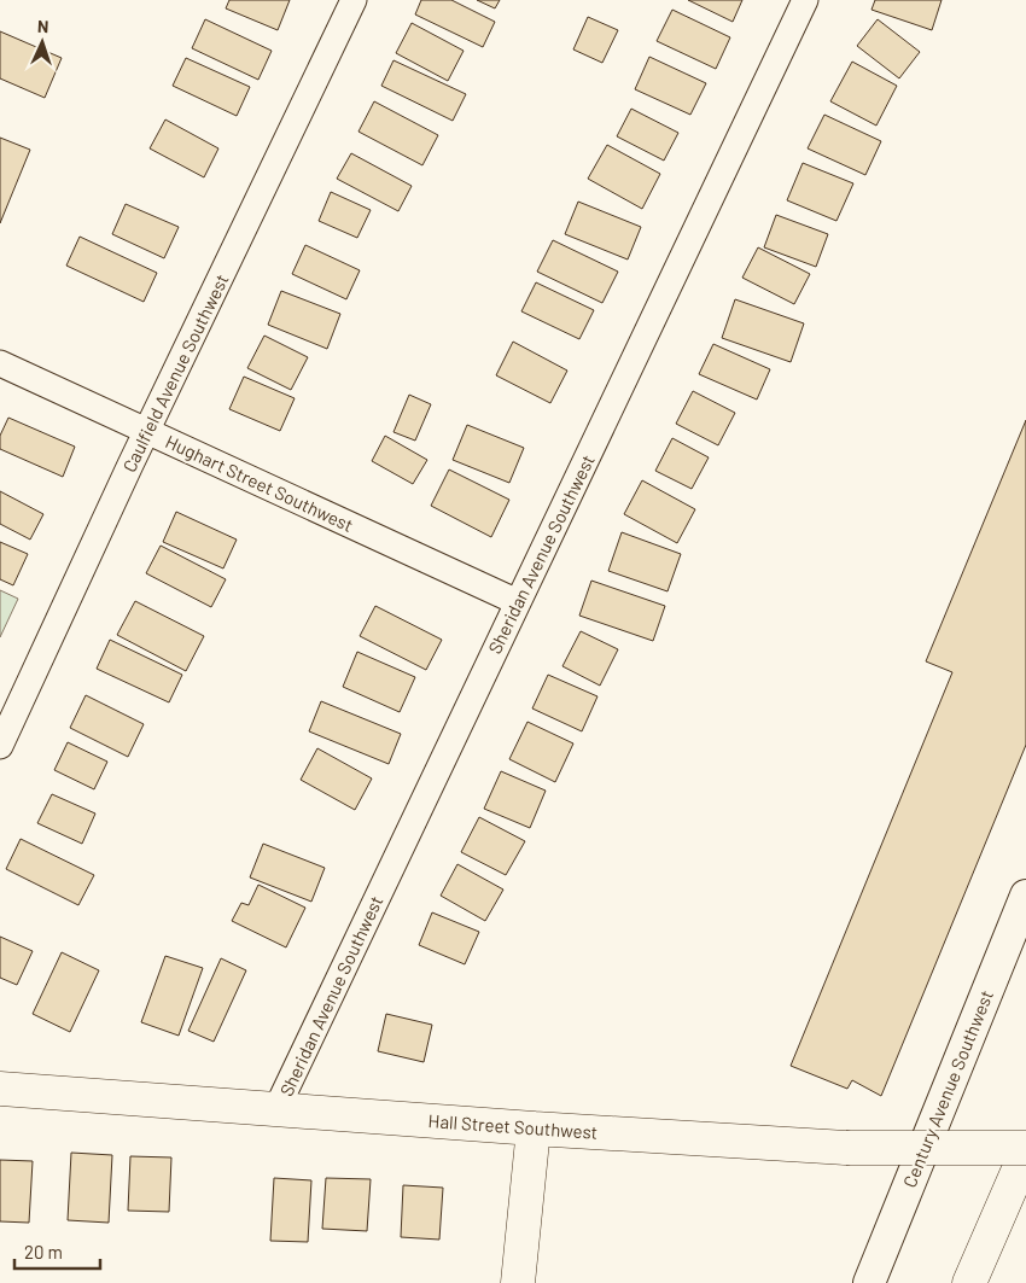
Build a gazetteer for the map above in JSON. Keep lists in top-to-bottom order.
{
  "streets": {
    "main road": ["Hall Street Southwest"],
    "street": [
      "Caulfield Avenue Southwest",
      "Hughart Street Southwest",
      "Sheridan Avenue Southwest",
      "Century Avenue Southwest"
    ]
  },
  "crossings": [
    ["Caulfield Avenue Southwest", "Hughart Street Southwest"],
    ["Hughart Street Southwest", "Sheridan Avenue Southwest"],
    ["Sheridan Avenue Southwest", "Hall Street Southwest"]
  ],
  "scale_bar": "20 m",
  "north": "top"
}
